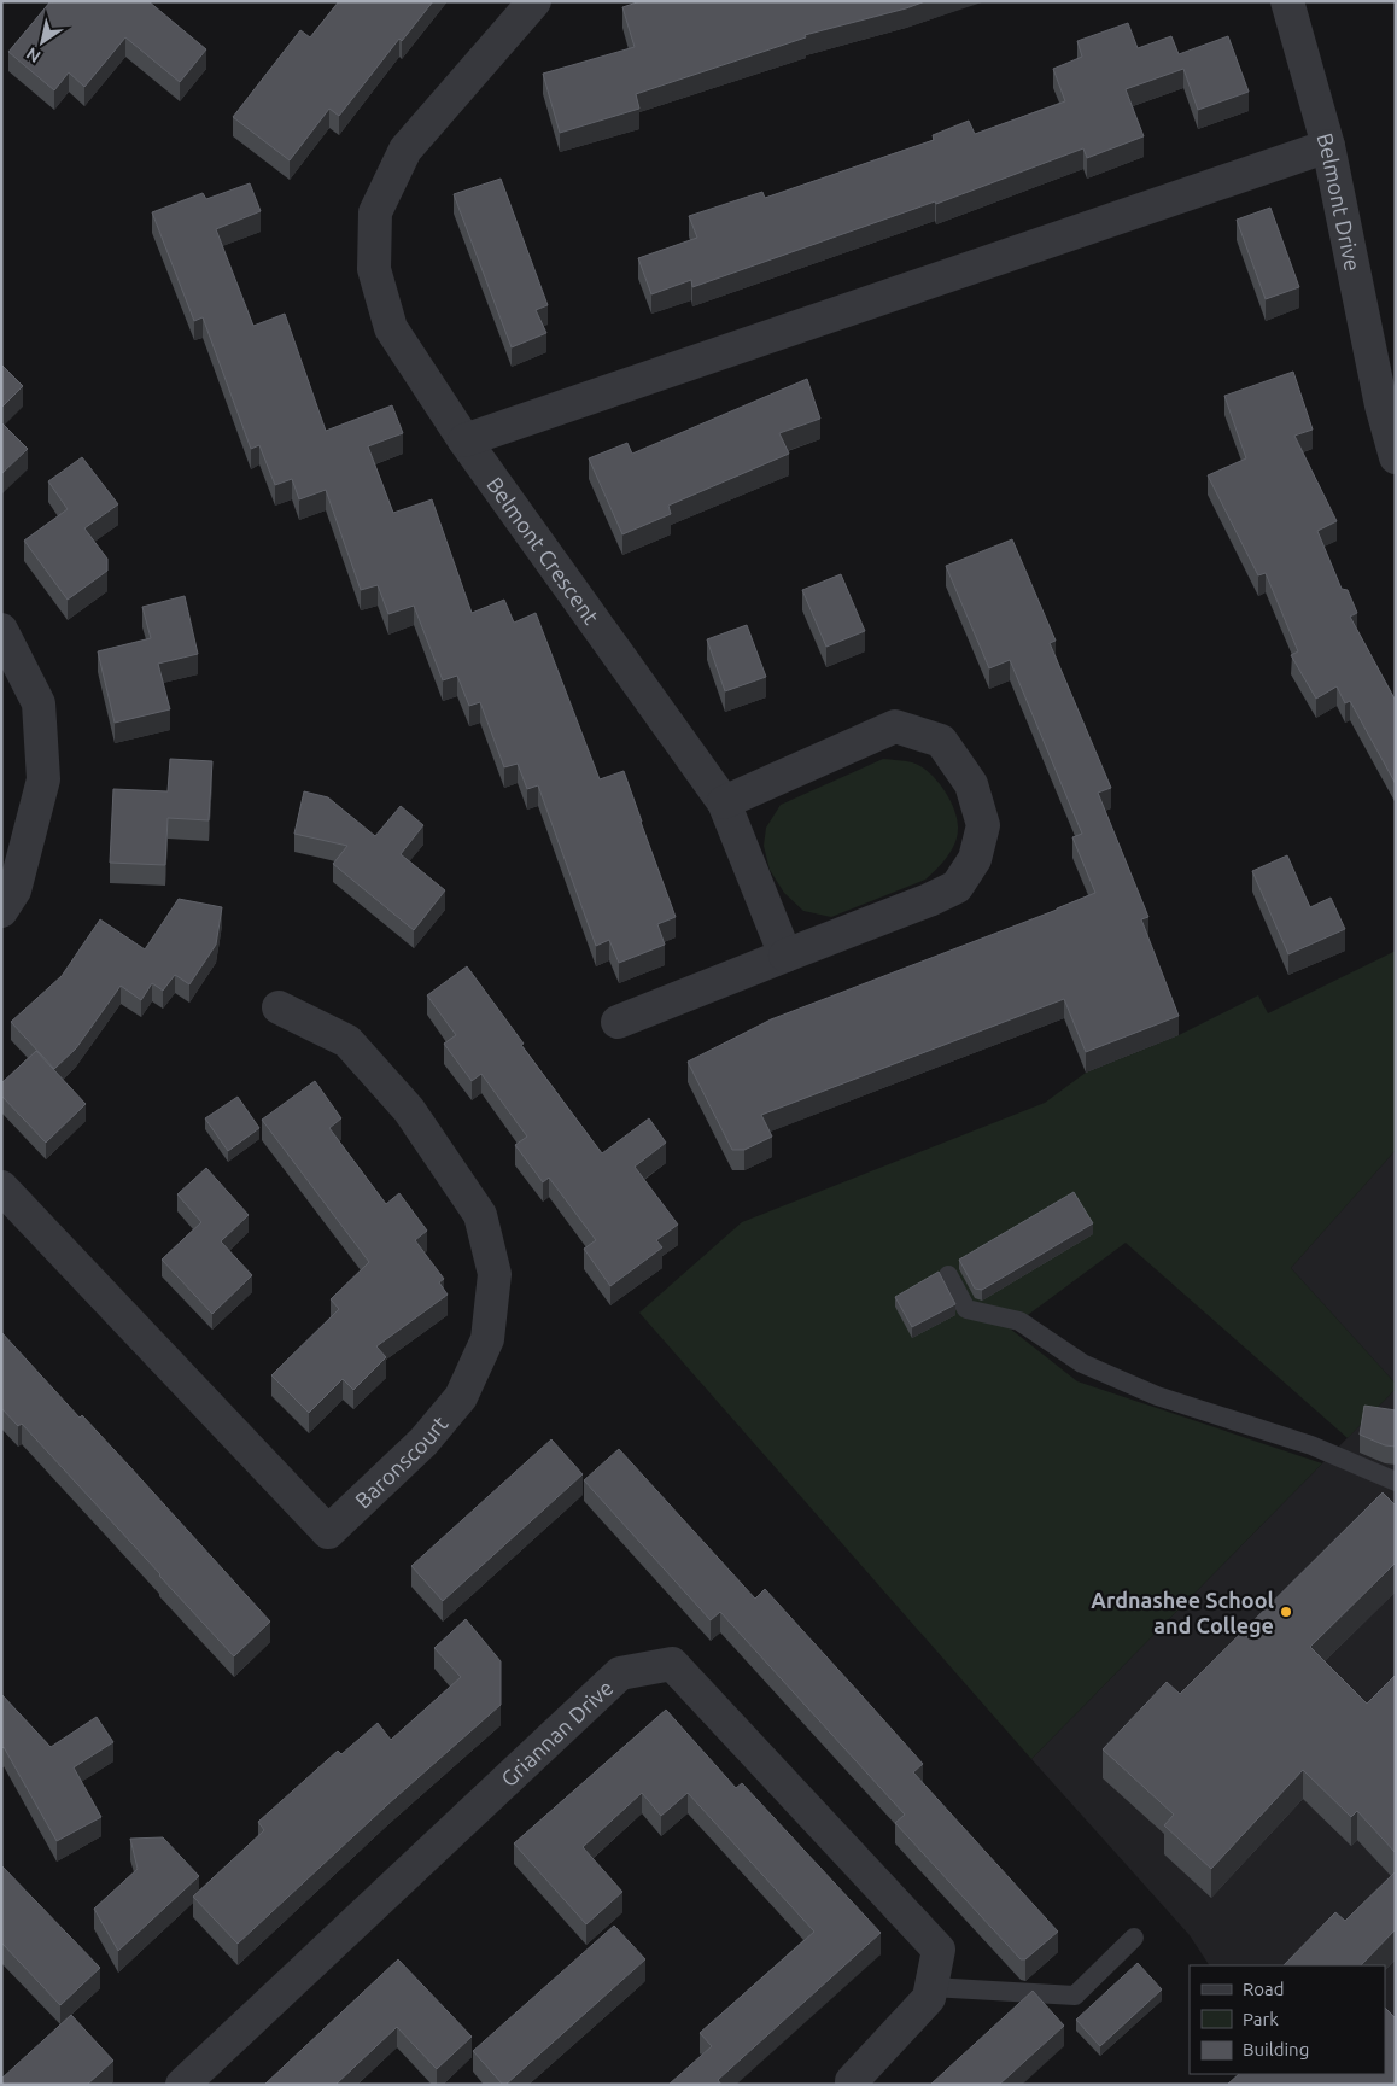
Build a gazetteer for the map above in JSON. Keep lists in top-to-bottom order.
{
  "streets": {
    "street": [
      "Belmont Drive",
      "Belmont Crescent",
      "Baronscourt",
      "Griannan Drive"
    ]
  },
  "places": ["Ardnashee School and College"],
  "legend": ["Road", "Park", "Building"],
  "north": "bottom left"
}
